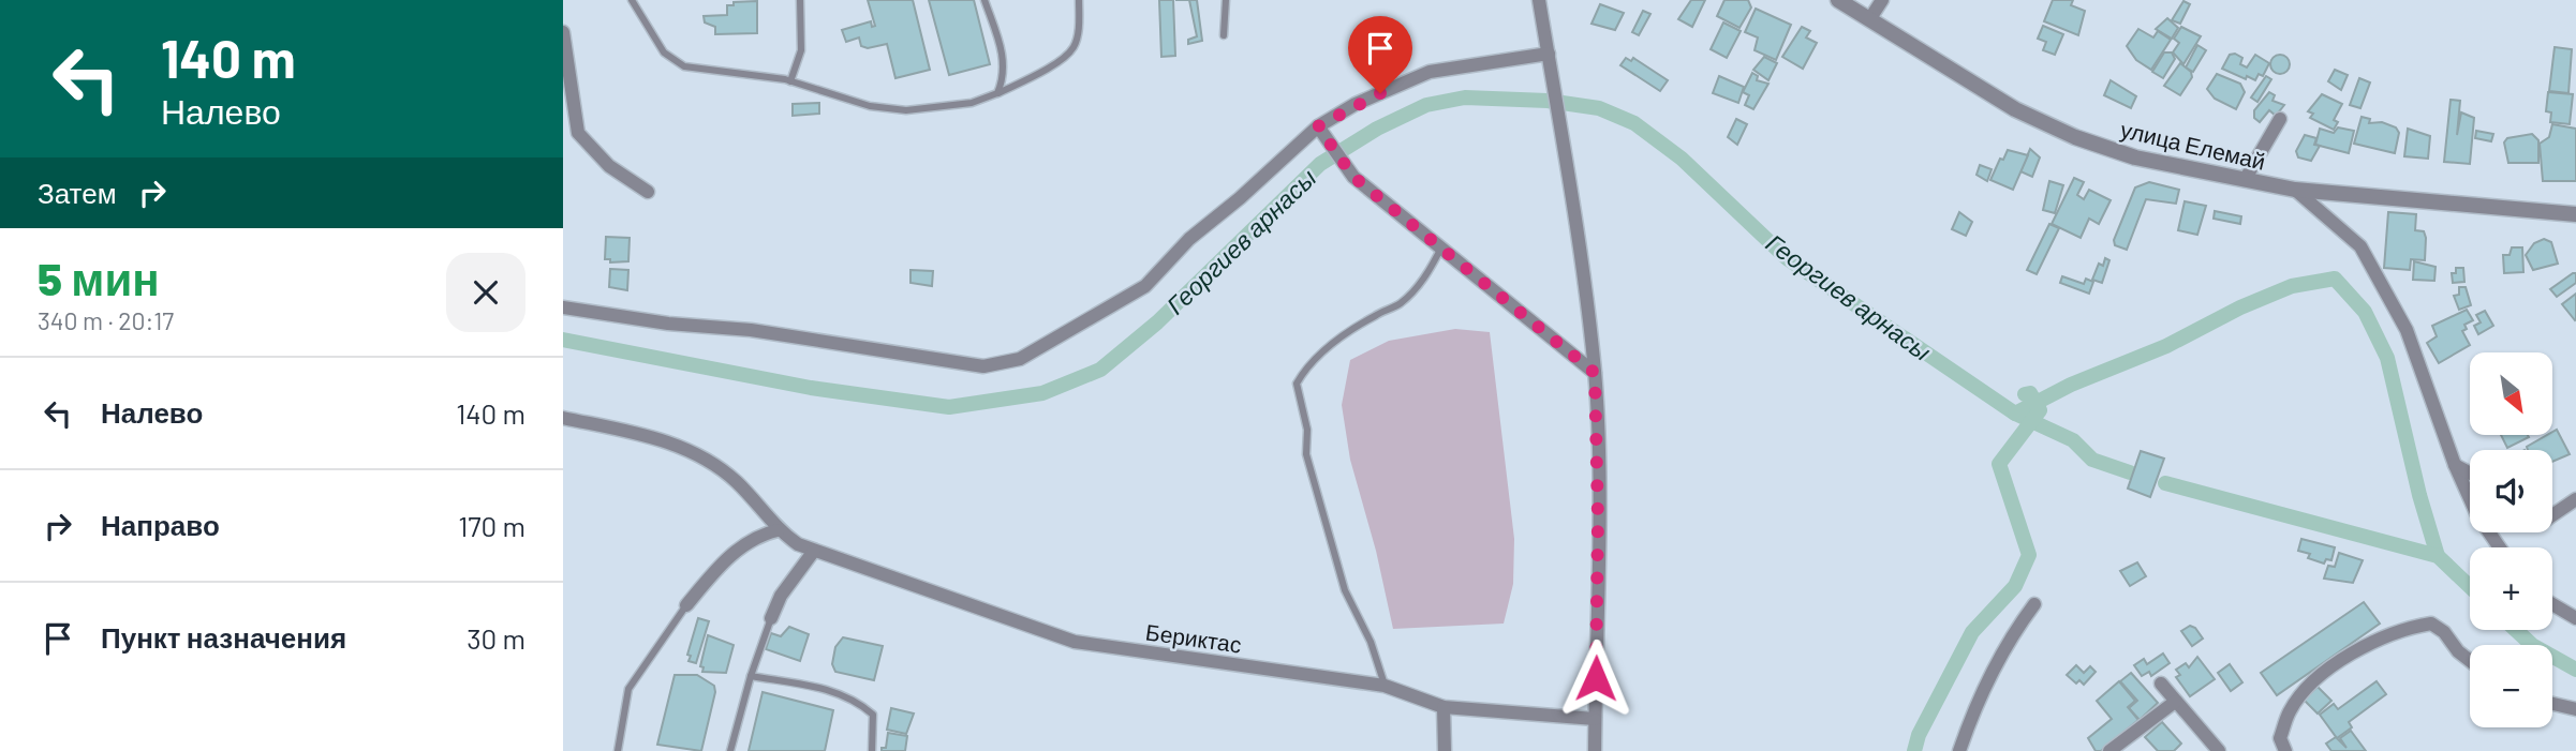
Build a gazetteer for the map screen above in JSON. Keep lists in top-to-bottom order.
{
  "streets": {
    "street": ["улица Елемай", "Бериктас"]
  },
  "water": ["Георгиев арнасы"],
  "north": "bottom right",
  "page": {
    "turn": ["140 m", "Налево"],
    "then": "Затем",
    "heading": ["5 мин", "340 m · 20:17"],
    "map_buttons": ["+", "−"],
    "list": [
      {
        "name": "Налево",
        "value": "140 m"
      },
      {
        "name": "Направо",
        "value": "170 m"
      },
      {
        "name": "Пункт назначения",
        "value": "30 m"
      }
    ]
  }
}
